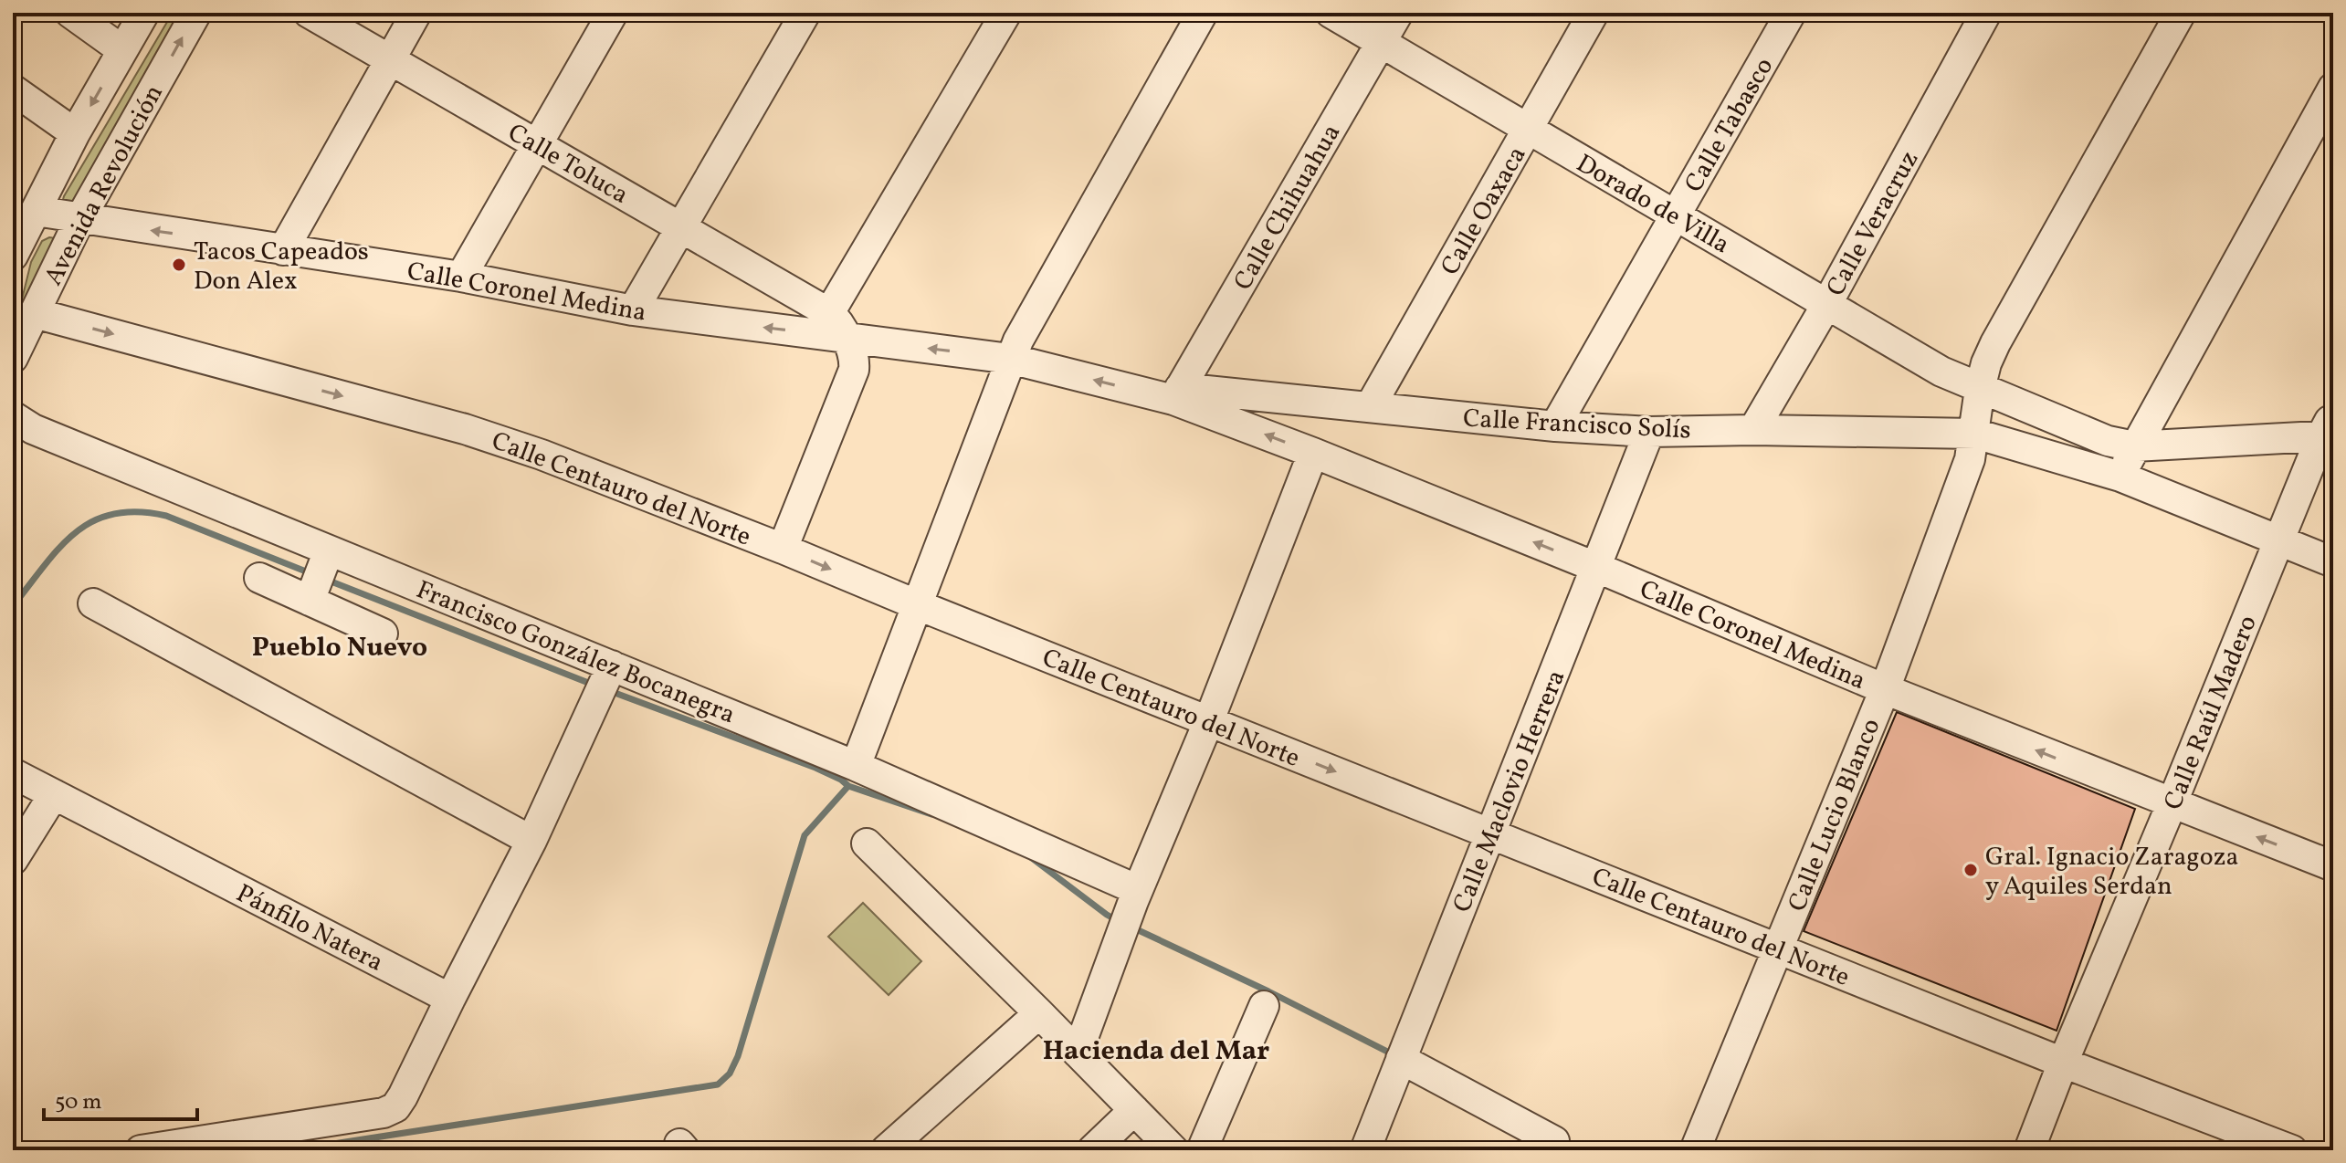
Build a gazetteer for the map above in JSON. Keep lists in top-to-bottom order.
{
  "streets": {
    "street": [
      "Calle Tabasco",
      "Calle Toluca",
      "Avenida Revolución",
      "Dorado de Villa",
      "Calle Chihuahua",
      "Calle Oaxaca",
      "Calle Veracruz",
      "Calle Coronel Medina",
      "Calle Francisco Solís",
      "Calle Centauro del Norte",
      "Francisco González Bocanegra",
      "Calle Raúl Madero",
      "Calle Maclovio Herrera",
      "Calle Lucio Blanco",
      "Pánfilo Natera"
    ]
  },
  "crossings": [
    ["Calle Tabasco", "Dorado de Villa"],
    ["Calle Tabasco", "Calle Francisco Solís"],
    ["Calle Toluca", "Calle Coronel Medina"],
    ["Avenida Revolución", "Calle Coronel Medina"],
    ["Avenida Revolución", "Calle Centauro del Norte"],
    ["Dorado de Villa", "Calle Chihuahua"],
    ["Dorado de Villa", "Calle Oaxaca"],
    ["Dorado de Villa", "Calle Veracruz"],
    ["Dorado de Villa", "Calle Lucio Blanco"],
    ["Calle Chihuahua", "Calle Coronel Medina"],
    ["Calle Chihuahua", "Calle Francisco Solís"],
    ["Calle Oaxaca", "Calle Francisco Solís"],
    ["Calle Veracruz", "Calle Francisco Solís"],
    ["Calle Coronel Medina", "Calle Francisco Solís"],
    ["Calle Coronel Medina", "Calle Raúl Madero"],
    ["Calle Coronel Medina", "Calle Maclovio Herrera"],
    ["Calle Coronel Medina", "Calle Lucio Blanco"],
    ["Calle Francisco Solís", "Calle Raúl Madero"],
    ["Calle Francisco Solís", "Calle Maclovio Herrera"],
    ["Calle Francisco Solís", "Calle Lucio Blanco"],
    ["Calle Centauro del Norte", "Calle Raúl Madero"],
    ["Calle Centauro del Norte", "Calle Maclovio Herrera"],
    ["Calle Centauro del Norte", "Calle Lucio Blanco"]
  ],
  "one_way": ["Calle Coronel Medina", "Calle Centauro del Norte"],
  "districts": ["Pueblo Nuevo", "Hacienda del Mar"],
  "places": ["Tacos Capeados Don Alex", "Gral. Ignacio Zaragoza y Aquiles Serdan"],
  "scale_bar": "50 m"
}
